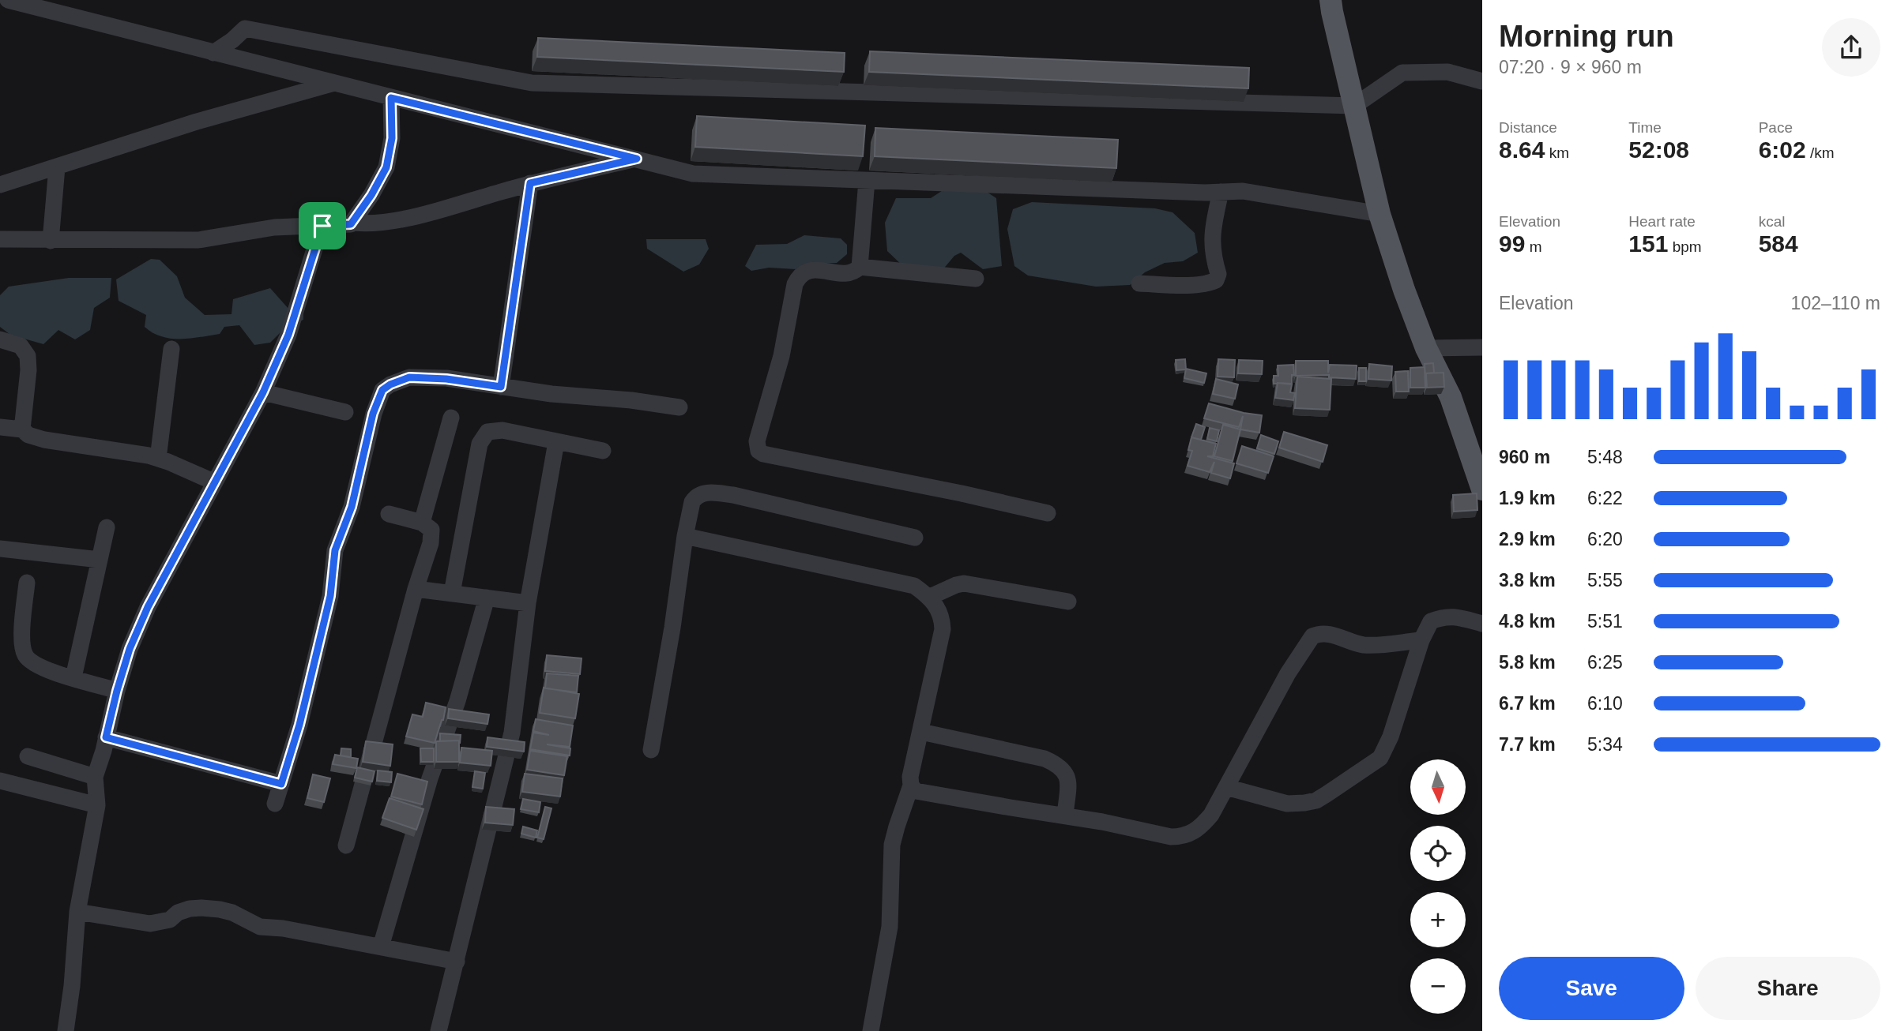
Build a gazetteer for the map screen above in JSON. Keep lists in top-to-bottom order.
{
  "north": "bottom",
  "page": {
    "heading": ["Morning run", "07:20 · 9 × 960 m"],
    "stats": [
      ["Distance", "8.64 km"],
      ["Time", "52:08"],
      ["Pace", "6:02 /km"],
      ["Elevation", "99 m"],
      ["Heart rate", "151 bpm"],
      ["kcal", "584"]
    ],
    "chart": ["Elevation", "102–110 m"],
    "list": [
      {
        "name": "960 m",
        "note": "5:48"
      },
      {
        "name": "1.9 km",
        "note": "6:22"
      },
      {
        "name": "2.9 km",
        "note": "6:20"
      },
      {
        "name": "3.8 km",
        "note": "5:55"
      },
      {
        "name": "4.8 km",
        "note": "5:51"
      },
      {
        "name": "5.8 km",
        "note": "6:25"
      },
      {
        "name": "6.7 km",
        "note": "6:10"
      },
      {
        "name": "7.7 km",
        "note": "5:34"
      }
    ],
    "map_buttons": ["+", "−"],
    "buttons": ["Save", "Share"]
  }
}
